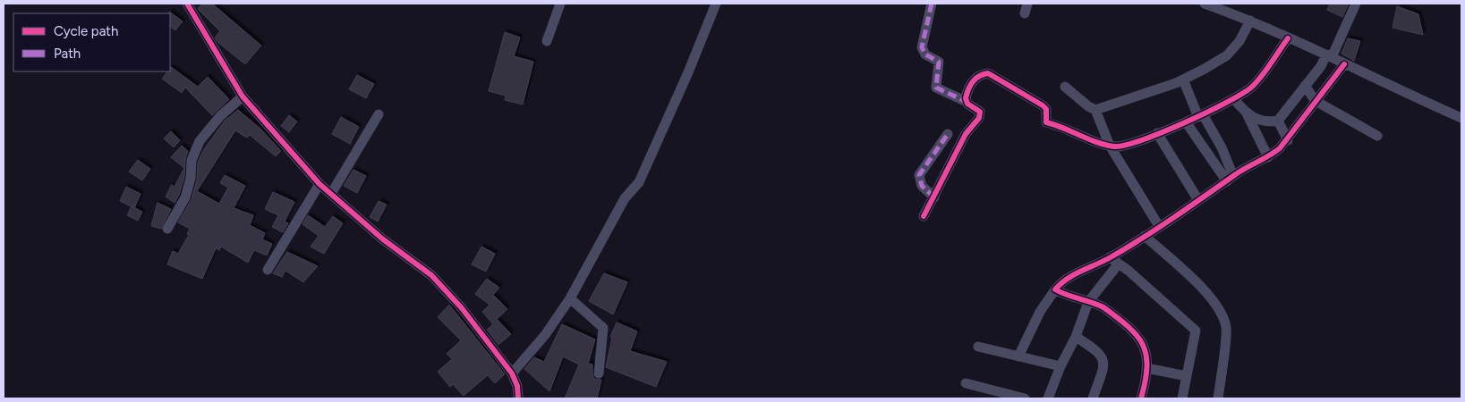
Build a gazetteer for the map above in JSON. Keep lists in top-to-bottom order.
{
  "legend": ["Cycle path", "Path"]
}
